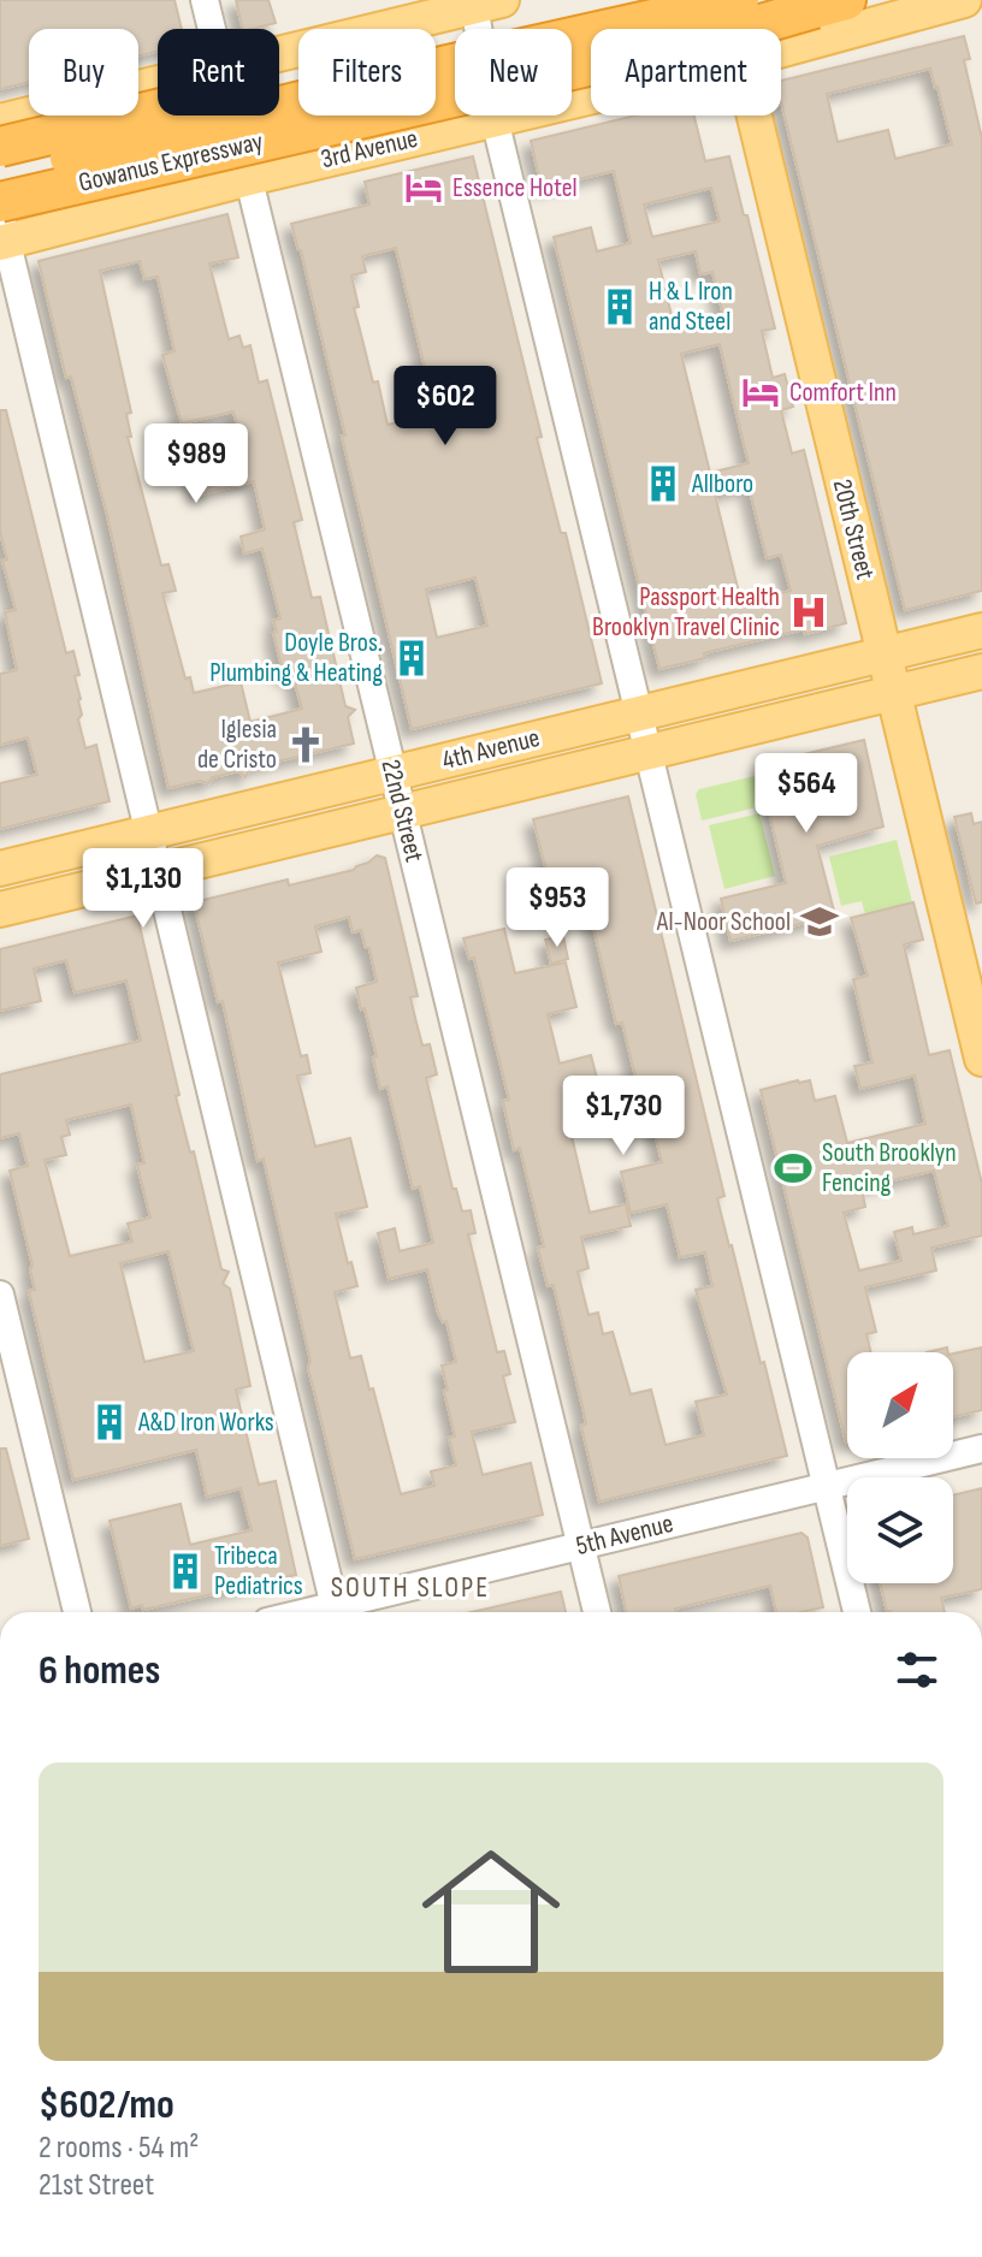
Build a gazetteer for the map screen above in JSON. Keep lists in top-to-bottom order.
{
  "streets": {
    "highway": ["Gowanus Expressway"],
    "main road": ["3rd Avenue", "20th Street", "4th Avenue"],
    "street": ["22nd Street", "5th Avenue"]
  },
  "crossings": [
    ["3rd Avenue", "22nd Street"],
    ["20th Street", "4th Avenue"],
    ["4th Avenue", "22nd Street"],
    ["22nd Street", "5th Avenue"]
  ],
  "districts": ["SOUTH SLOPE"],
  "places": {
    "hotel": ["Essence Hotel", "Comfort Inn"],
    "building": [
      "H & L Iron and Steel",
      "Allboro",
      "Doyle Bros. Plumbing & Heating",
      "A&D Iron Works",
      "Tribeca Pediatrics"
    ],
    "hospital": ["Passport Health Brooklyn Travel Clinic"],
    "church": ["Iglesia de Cristo"],
    "school or university": ["Al-Noor School"],
    "sports": ["South Brooklyn Fencing"]
  },
  "north": "top right",
  "page": {
    "chip": [
      "Buy",
      "Rent",
      "Filters",
      "New",
      "Apartment"
    ],
    "price": [
      "$602",
      "$989",
      "$564",
      "$1,130",
      "$953",
      "$1,730"
    ],
    "heading": "6 homes",
    "list": [
      {
        "name": "$602/mo",
        "note": "2 rooms · 54 m² · 21st Street"
      }
    ]
  }
}
